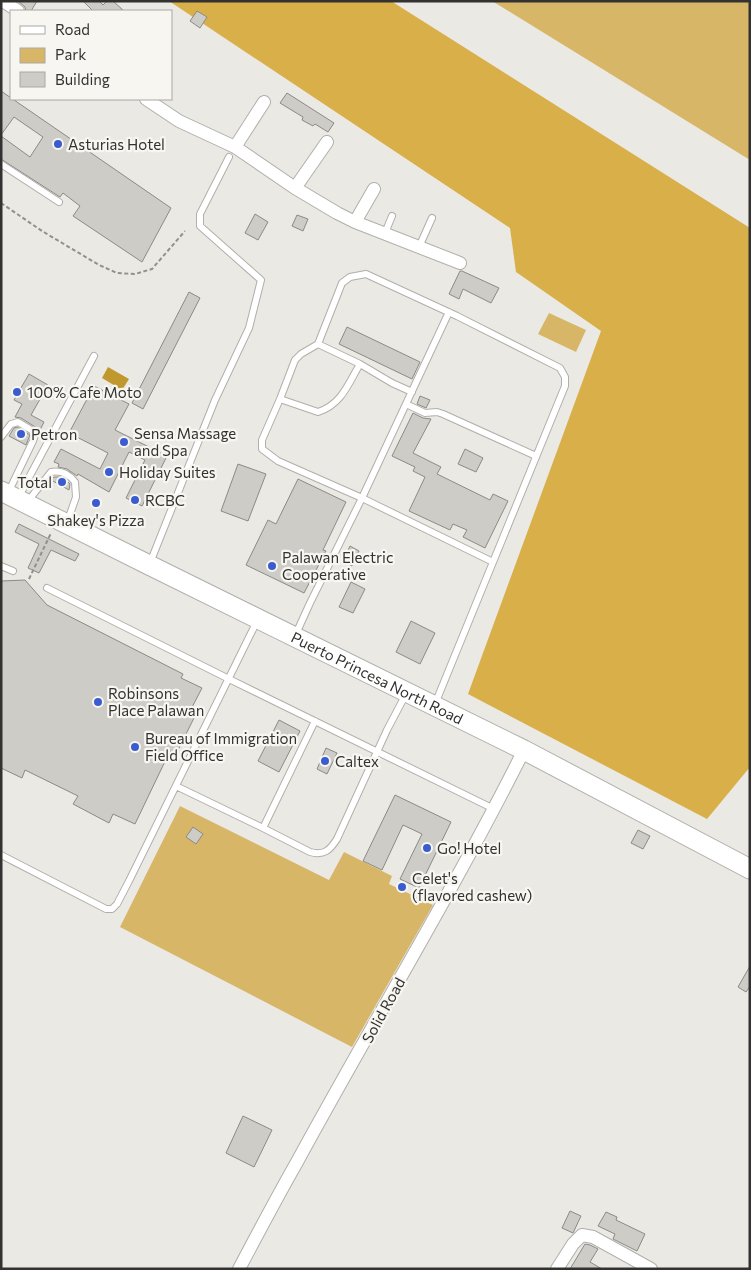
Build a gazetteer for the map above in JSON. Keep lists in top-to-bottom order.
{
  "streets": {
    "main road": ["Puerto Princesa North Road"],
    "street": ["Solid Road"]
  },
  "crossings": [
    ["Puerto Princesa North Road", "Solid Road"]
  ],
  "places": [
    "Asturias Hotel",
    "100% Cafe Moto",
    "Petron",
    "Sensa Massage and Spa",
    "Holiday Suites",
    "Total",
    "RCBC",
    "Shakey's Pizza",
    "Palawan Electric Cooperative",
    "Robinsons Place Palawan",
    "Bureau of Immigration Field Office",
    "Caltex",
    "Go! Hotel",
    "Celet's (flavored cashew)"
  ],
  "legend": ["Road", "Park", "Building"]
}
